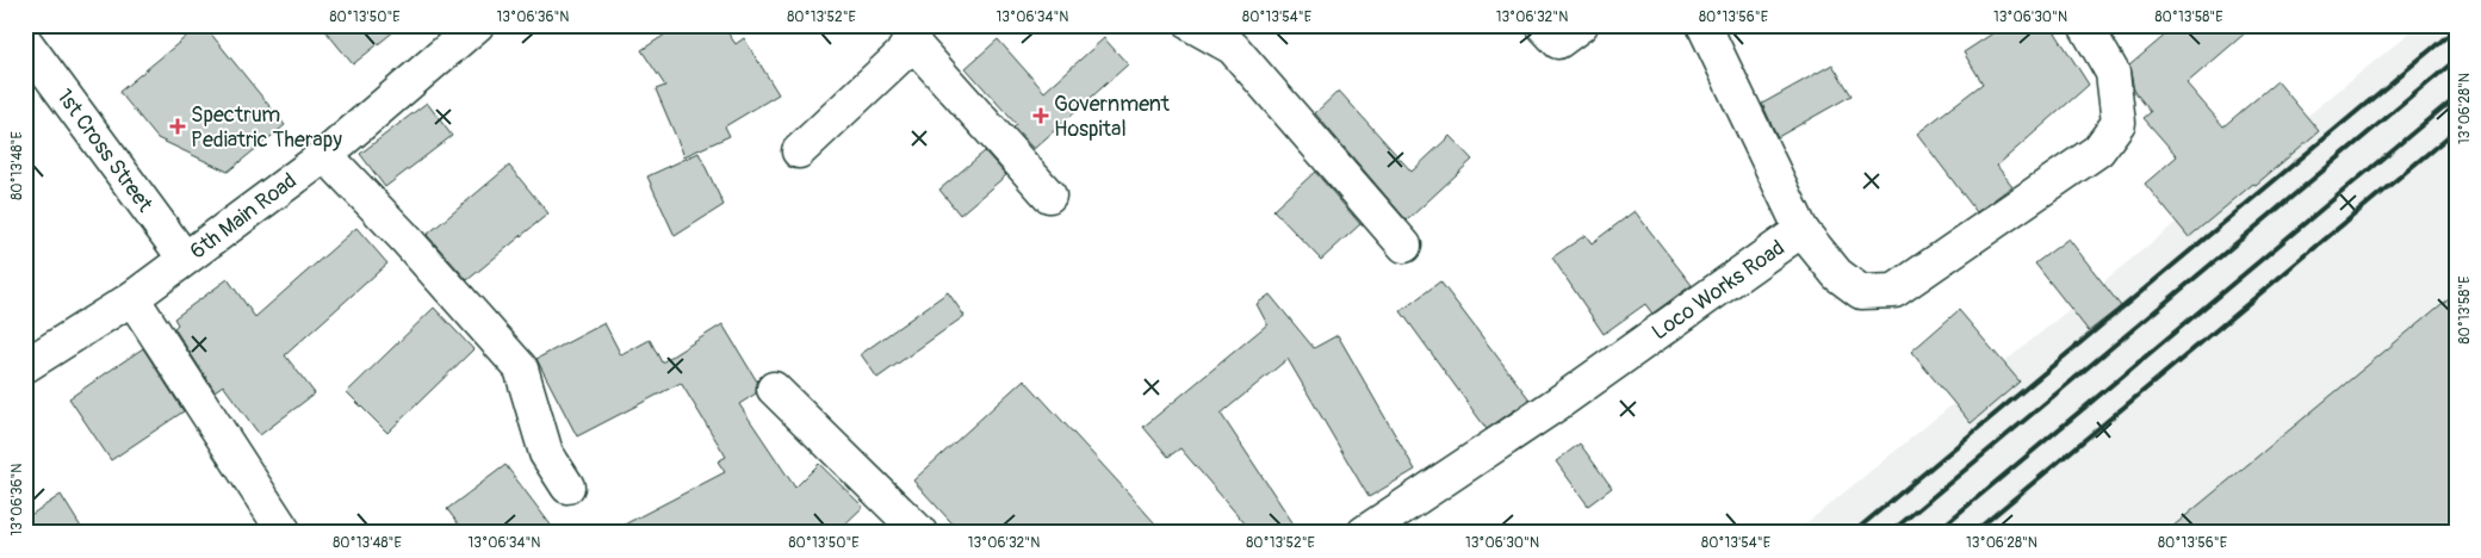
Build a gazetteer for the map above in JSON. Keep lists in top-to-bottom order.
{
  "streets": {
    "street": ["1st Cross Street", "6th Main Road", "Loco Works Road"]
  },
  "crossings": [
    ["1st Cross Street", "6th Main Road"]
  ],
  "places": {
    "health": ["Government Hospital", "Spectrum Pediatric Therapy"]
  },
  "coordinates": [
    "80°13'50\"E",
    "13°06'36\"N",
    "80°13'52\"E",
    "13°06'34\"N",
    "80°13'54\"E",
    "13°06'32\"N",
    "80°13'56\"E",
    "13°06'30\"N",
    "80°13'58\"E",
    "13°06'28\"N",
    "80°13'48\"E"
  ]
}
